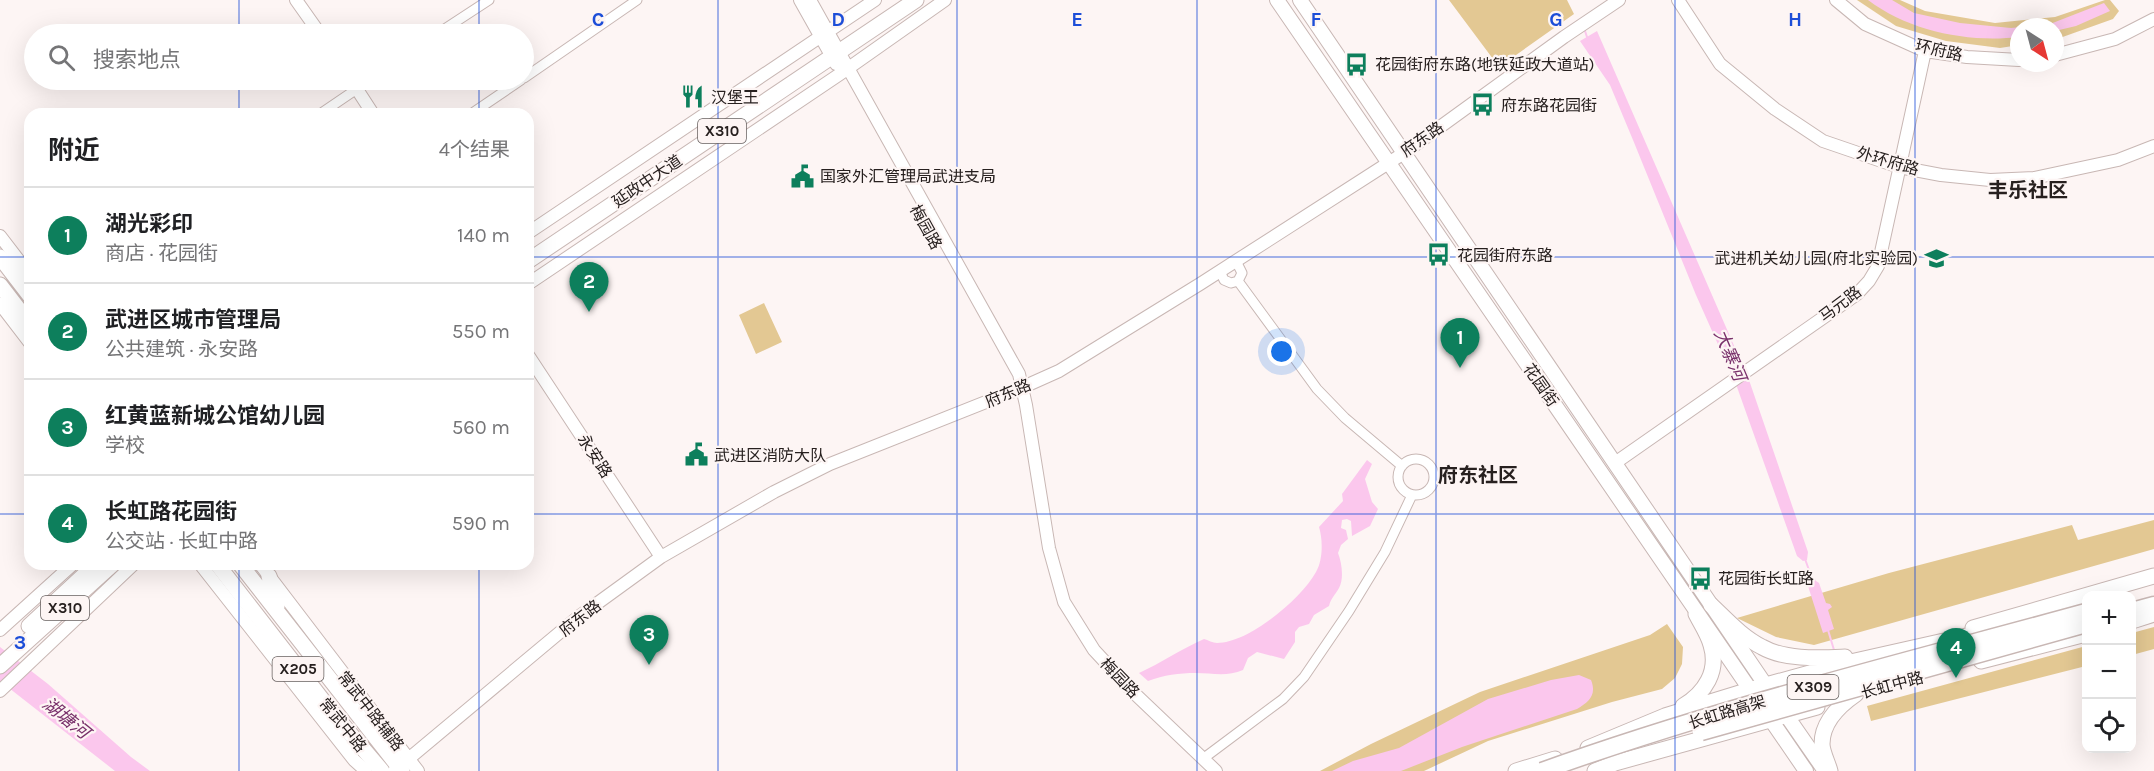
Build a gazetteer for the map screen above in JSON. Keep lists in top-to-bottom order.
{
  "streets": {
    "highway": ["X309", "长虹路高架"],
    "main road": [
      "X310",
      "延政中大道",
      "花园街",
      "X205",
      "长虹中路",
      "常武中路"
    ],
    "street": [
      "环府路",
      "府东路",
      "外环府路",
      "梅园路",
      "马元路",
      "永安路",
      "常武中路辅路"
    ]
  },
  "crossings": [
    ["环府路", "马元路"],
    ["府东路", "梅园路"],
    ["府东路", "花园街"],
    ["府东路", "永安路"],
    ["府东路", "常武中路辅路"],
    ["府东路", "常武中路"],
    ["外环府路", "马元路"],
    ["延政中大道", "梅园路"],
    ["马元路", "花园街"],
    ["花园街", "长虹中路"],
    ["常武中路辅路", "常武中路"]
  ],
  "districts": ["丰乐社区", "府东社区"],
  "water": ["大寨河", "湖塘河"],
  "places": {
    "bus stop": [
      "花园街府东路(地铁延政大道站)",
      "府东路花园街",
      "花园街府东路",
      "花园街长虹路"
    ],
    "restaurant": ["汉堡王"],
    "public building": ["国家外汇管理局武进支局", "武进区消防大队"],
    "school or university": ["武进机关幼儿园(府北实验园)"]
  },
  "north": "bottom right",
  "page": {
    "search": "搜索地点",
    "heading": ["附近", "4个结果"],
    "list": [
      {
        "mark": "1",
        "name": "湖光彩印",
        "note": "商店 · 花园街",
        "value": "140 m"
      },
      {
        "mark": "2",
        "name": "武进区城市管理局",
        "note": "公共建筑 · 永安路",
        "value": "550 m"
      },
      {
        "mark": "3",
        "name": "红黄蓝新城公馆幼儿园",
        "note": "学校",
        "value": "560 m"
      },
      {
        "mark": "4",
        "name": "长虹路花园街",
        "note": "公交站 · 长虹中路",
        "value": "590 m"
      }
    ],
    "pins": [
      "2",
      "1",
      "3",
      "4"
    ],
    "map_buttons": ["+", "−"]
  },
  "grid": {
    "columns": [
      "C",
      "D",
      "E",
      "F",
      "G",
      "H"
    ],
    "rows": ["3"]
  }
}
